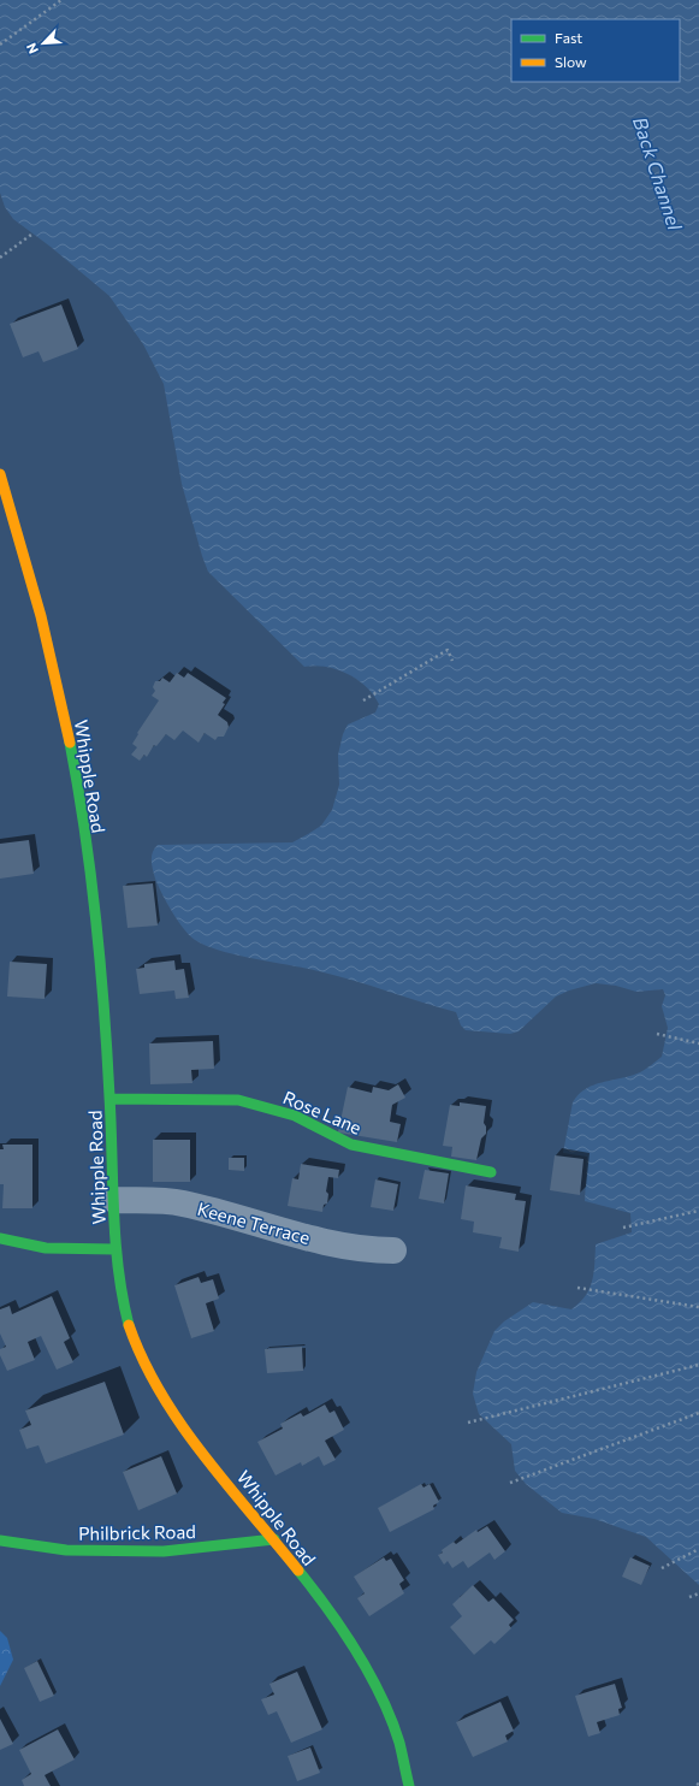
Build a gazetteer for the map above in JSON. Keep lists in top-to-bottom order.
{
  "streets": {
    "main road": ["Whipple Road", "Rose Lane", "Philbrick Road"],
    "street": ["Keene Terrace"]
  },
  "crossings": [
    ["Whipple Road", "Rose Lane"],
    ["Whipple Road", "Keene Terrace"],
    ["Whipple Road", "Philbrick Road"]
  ],
  "water": ["Back Channel"],
  "legend": ["Fast", "Slow"],
  "north": "bottom left"
}
